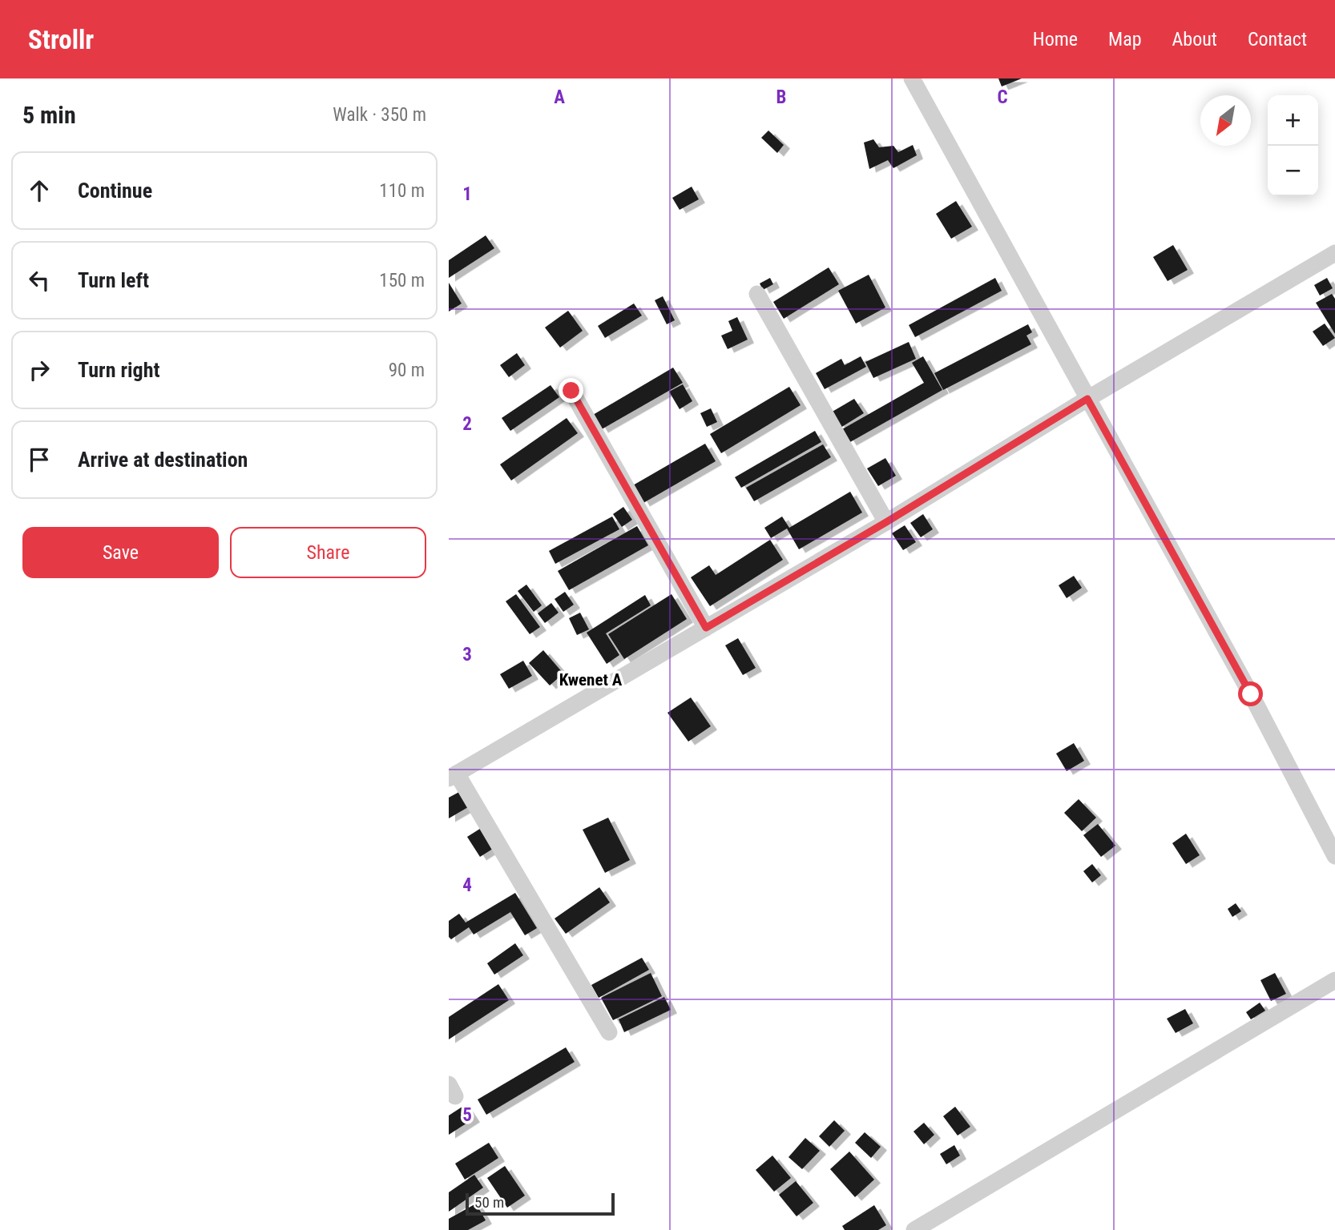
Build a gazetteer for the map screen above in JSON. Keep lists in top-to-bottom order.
{
  "districts": ["Kwenet A"],
  "scale_bar": "50 m",
  "north": "bottom left",
  "page": {
    "header": "Strollr",
    "nav": [
      "Home",
      "Map",
      "About",
      "Contact"
    ],
    "heading": ["5 min", "Walk · 350 m"],
    "map_buttons": ["+", "−"],
    "list": [
      ["Continue", "110 m"],
      ["Turn left", "150 m"],
      ["Turn right", "90 m"],
      "Arrive at destination"
    ],
    "buttons": ["Save", "Share"],
    "scale": "50 m"
  },
  "grid": {
    "columns": ["A", "B", "C"],
    "rows": [
      "1",
      "2",
      "3",
      "4",
      "5"
    ]
  }
}
